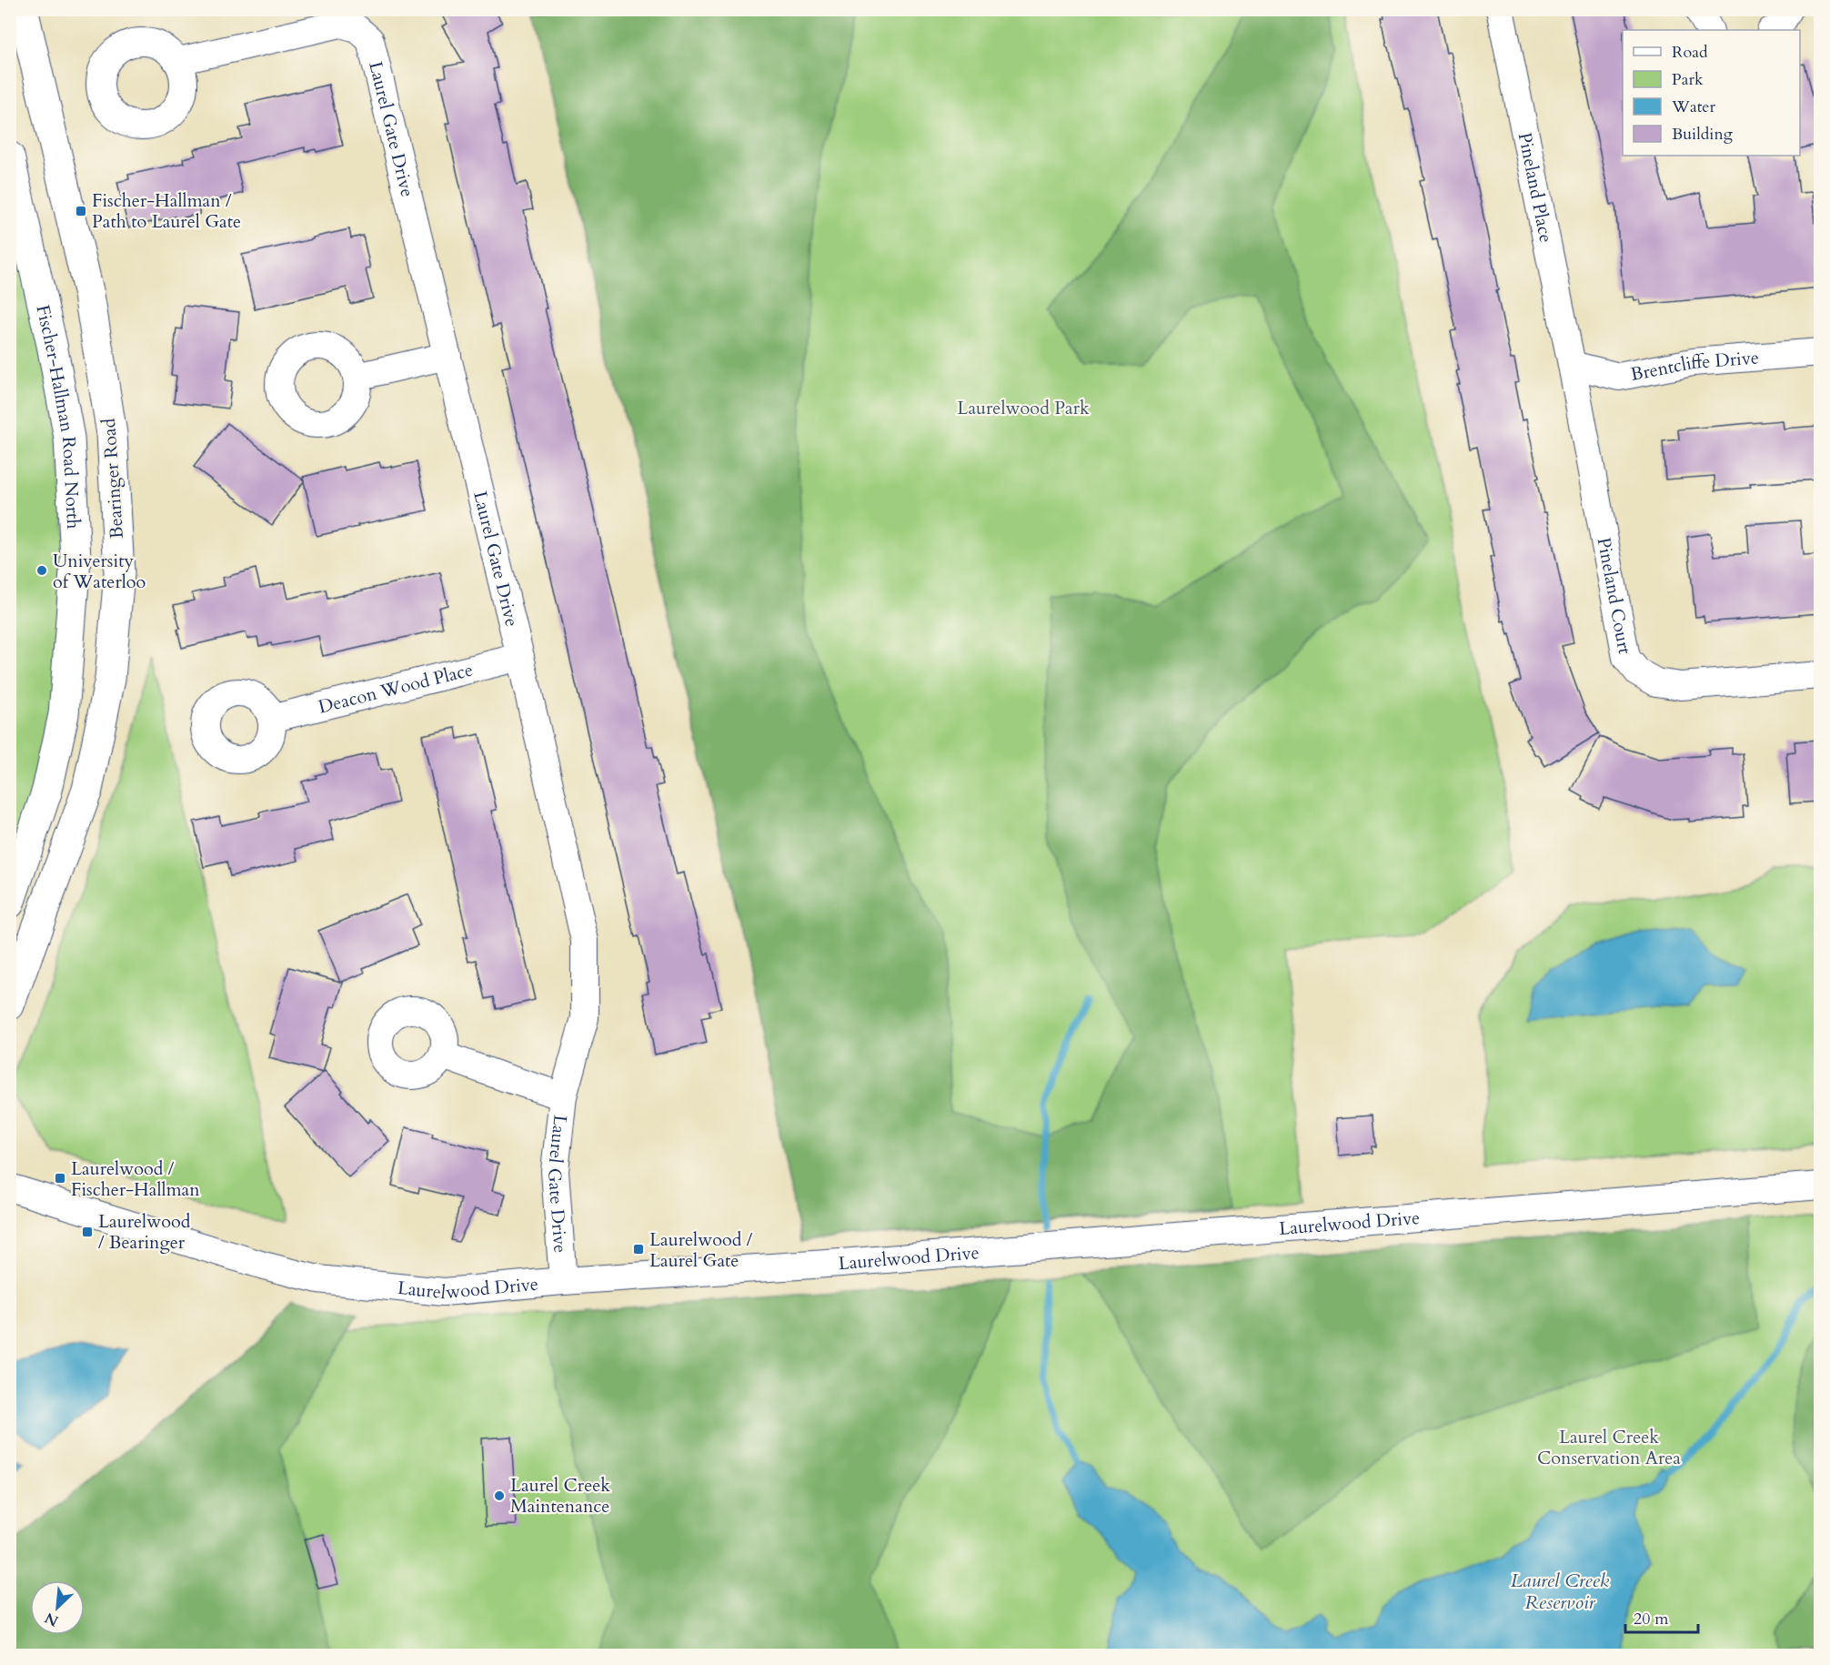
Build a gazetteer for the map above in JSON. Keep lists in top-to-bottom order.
{
  "streets": {
    "main road": ["Fischer-Hallman Road North", "Bearinger Road"],
    "street": [
      "Laurel Gate Drive",
      "Pineland Place",
      "Brentcliffe Drive",
      "Pineland Court",
      "Deacon Wood Place",
      "Laurelwood Drive"
    ]
  },
  "crossings": [
    ["Laurel Gate Drive", "Deacon Wood Place"],
    ["Laurel Gate Drive", "Laurelwood Drive"],
    ["Pineland Place", "Brentcliffe Drive"],
    ["Pineland Place", "Pineland Court"],
    ["Brentcliffe Drive", "Pineland Court"]
  ],
  "water": ["Laurel Creek Reservoir"],
  "parks": ["Laurelwood Park", "Laurel Creek Conservation Area"],
  "places": {
    "transit": [
      "Fischer-Hallman / Path to Laurel Gate",
      "Laurelwood / Fischer-Hallman",
      "Laurelwood / Bearinger",
      "Laurelwood / Laurel Gate"
    ],
    "other": ["University of Waterloo", "Laurel Creek Maintenance"]
  },
  "legend": [
    "Road",
    "Park",
    "Water",
    "Building"
  ],
  "scale_bar": "20 m",
  "north": "bottom left"
}
